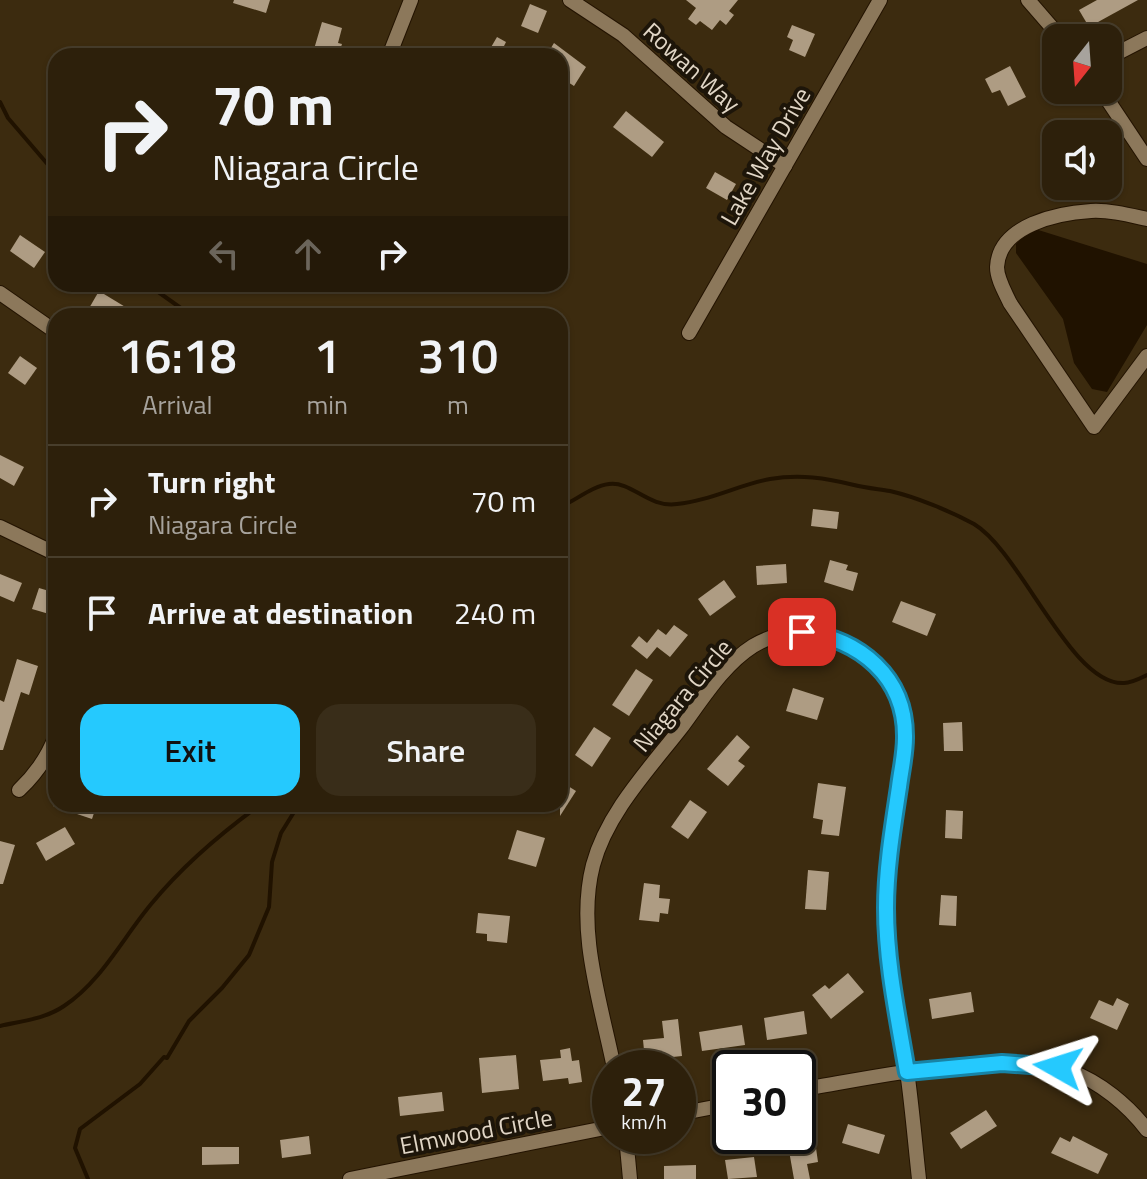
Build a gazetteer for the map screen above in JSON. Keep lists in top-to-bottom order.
{
  "streets": {
    "street": [
      "Rowan Way",
      "Lake Way Drive",
      "Niagara Circle",
      "Elmwood Circle"
    ]
  },
  "crossings": [
    ["Rowan Way", "Lake Way Drive"]
  ],
  "north": "bottom",
  "page": {
    "turn": ["70 m", "Niagara Circle"],
    "eta": [
      "16:18",
      "Arrival",
      "1",
      "min",
      "310",
      "m"
    ],
    "list": [
      {
        "name": "Turn right",
        "note": "Niagara Circle",
        "value": "70 m"
      },
      {
        "name": "Arrive at destination",
        "value": "240 m"
      }
    ],
    "buttons": ["Exit", "Share"],
    "speed": "27 km/h",
    "limit": "30"
  }
}
